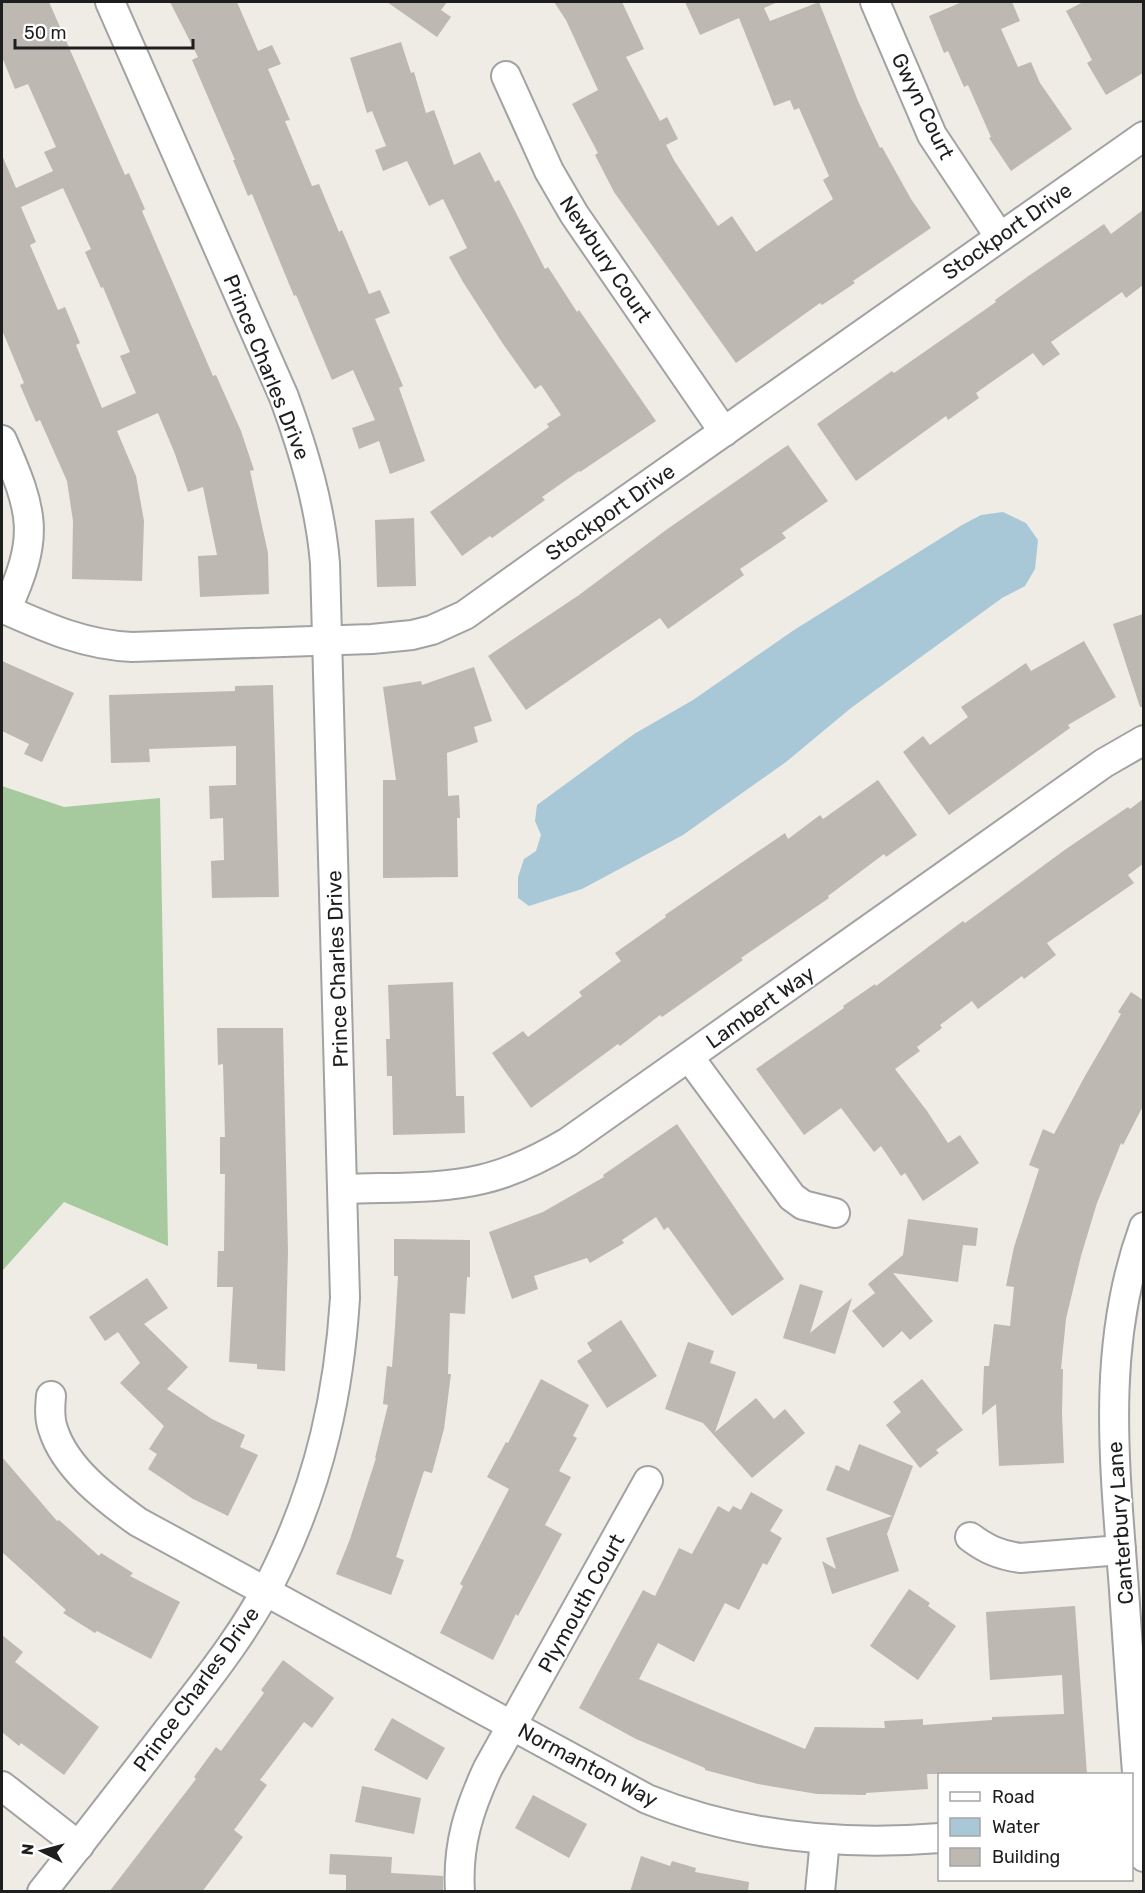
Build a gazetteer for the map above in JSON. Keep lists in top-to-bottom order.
{
  "streets": {
    "street": [
      "Gwyn Court",
      "Stockport Drive",
      "Newbury Court",
      "Prince Charles Drive",
      "Lambert Way",
      "Canterbury Lane",
      "Plymouth Court",
      "Normanton Way"
    ]
  },
  "crossings": [
    ["Gwyn Court", "Stockport Drive"],
    ["Stockport Drive", "Newbury Court"],
    ["Stockport Drive", "Prince Charles Drive"],
    ["Prince Charles Drive", "Lambert Way"],
    ["Prince Charles Drive", "Normanton Way"],
    ["Plymouth Court", "Normanton Way"]
  ],
  "legend": ["Road", "Water", "Building"],
  "scale_bar": "50 m",
  "north": "left"
}
